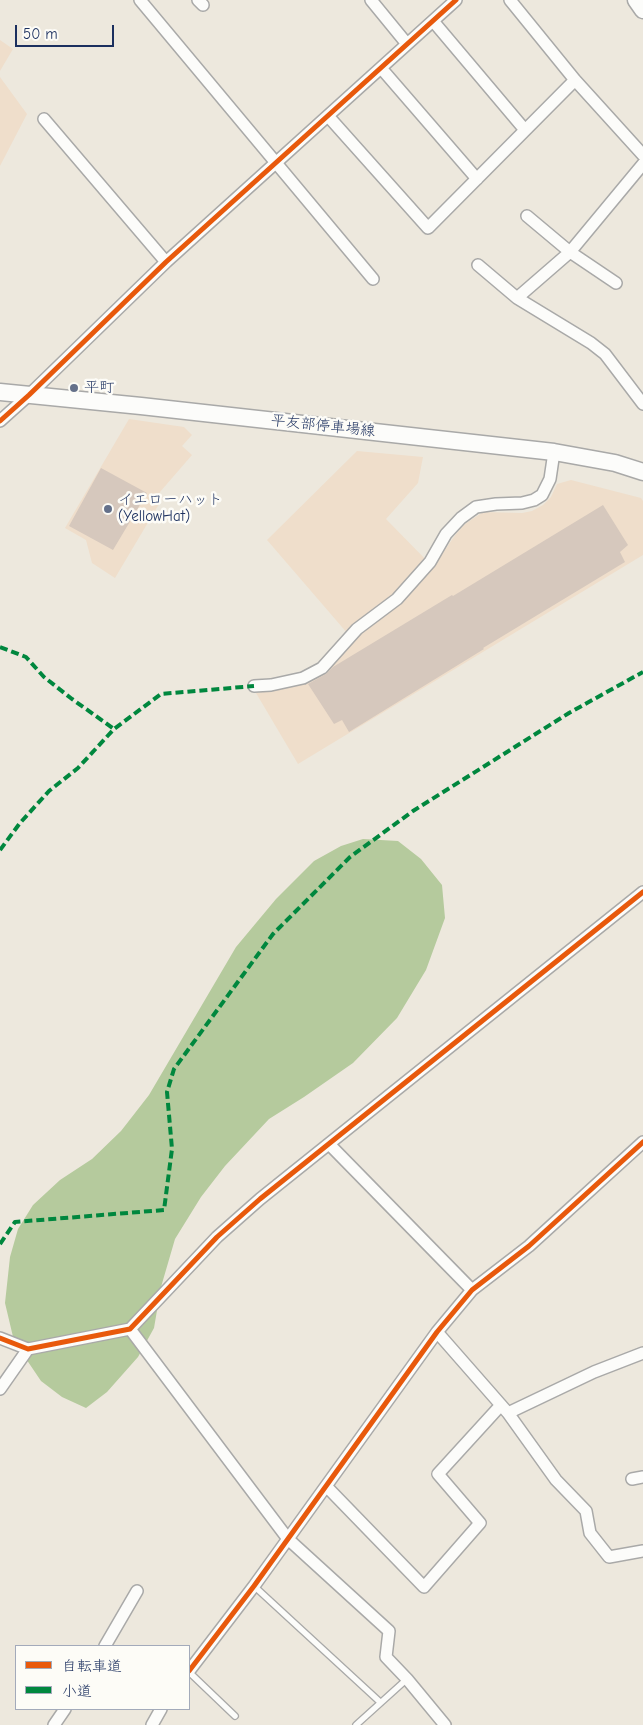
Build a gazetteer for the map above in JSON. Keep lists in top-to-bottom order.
{
  "streets": {
    "main road": ["平友部停車場線"]
  },
  "places": ["平町", "イエローハット (YellowHat)"],
  "legend": ["自転車道", "小道"],
  "scale_bar": "50 m"
}
